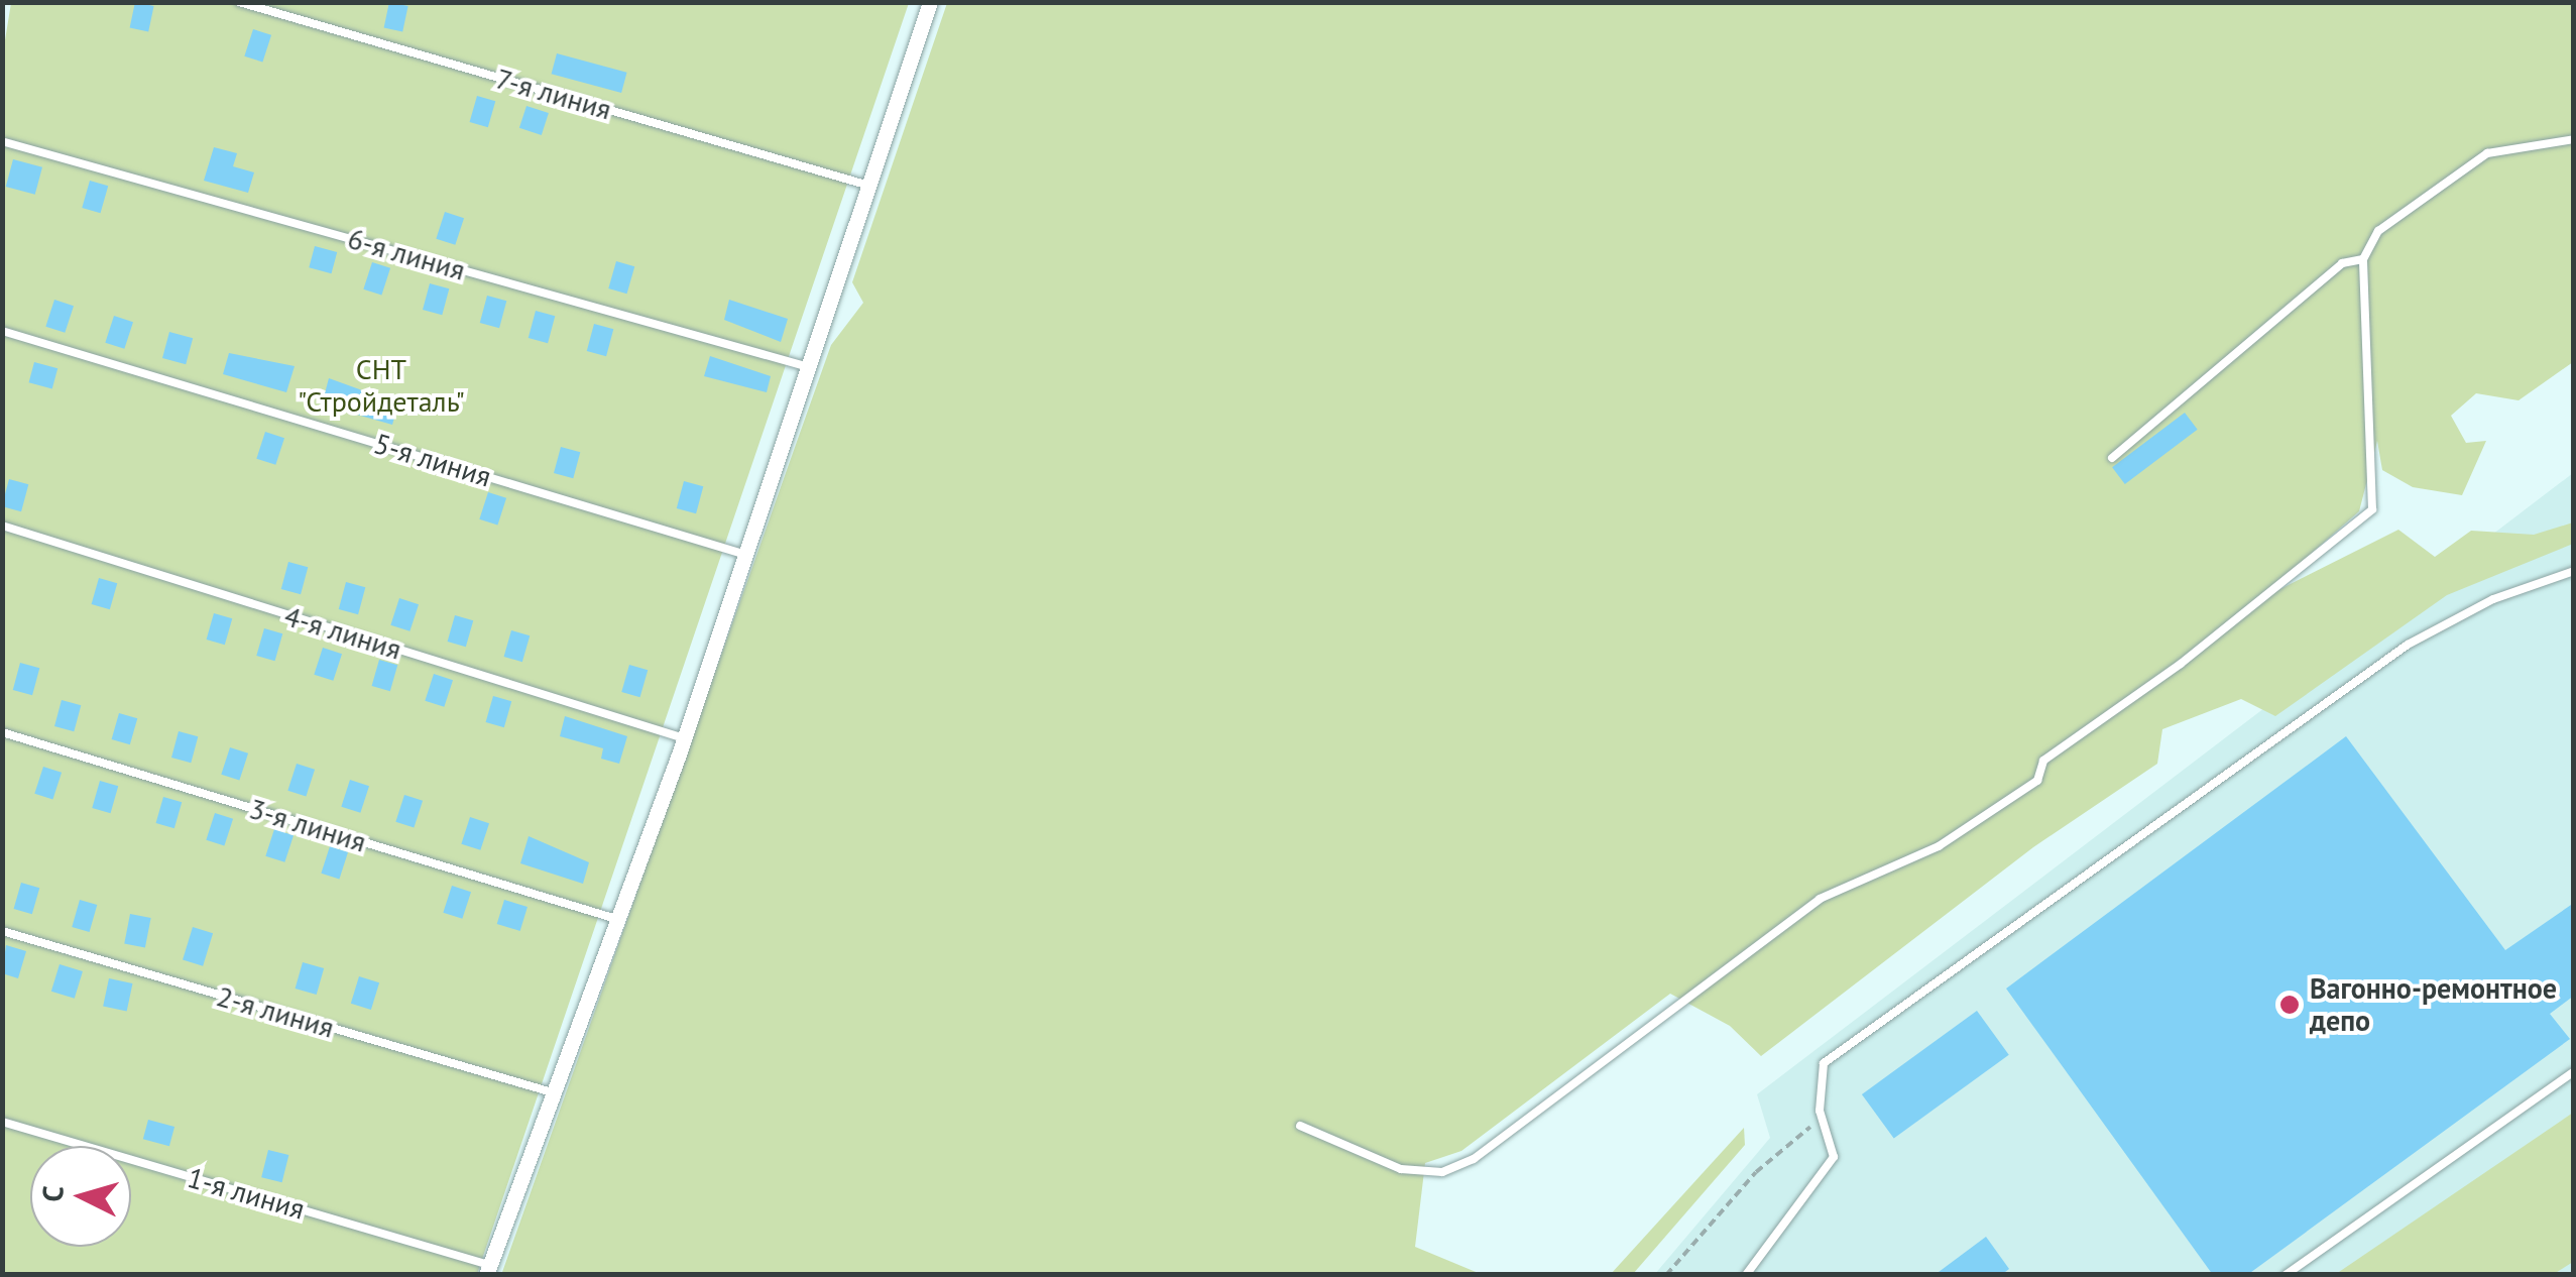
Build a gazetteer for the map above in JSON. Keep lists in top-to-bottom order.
{
  "streets": {
    "lane": [
      "7-я линия",
      "6-я линия",
      "5-я линия",
      "4-я линия",
      "3-я линия",
      "2-я линия",
      "1-я линия"
    ]
  },
  "parks": ["СНТ \"Стройдеталь\""],
  "places": ["Вагонно-ремонтное депо"],
  "north": "left"
}
